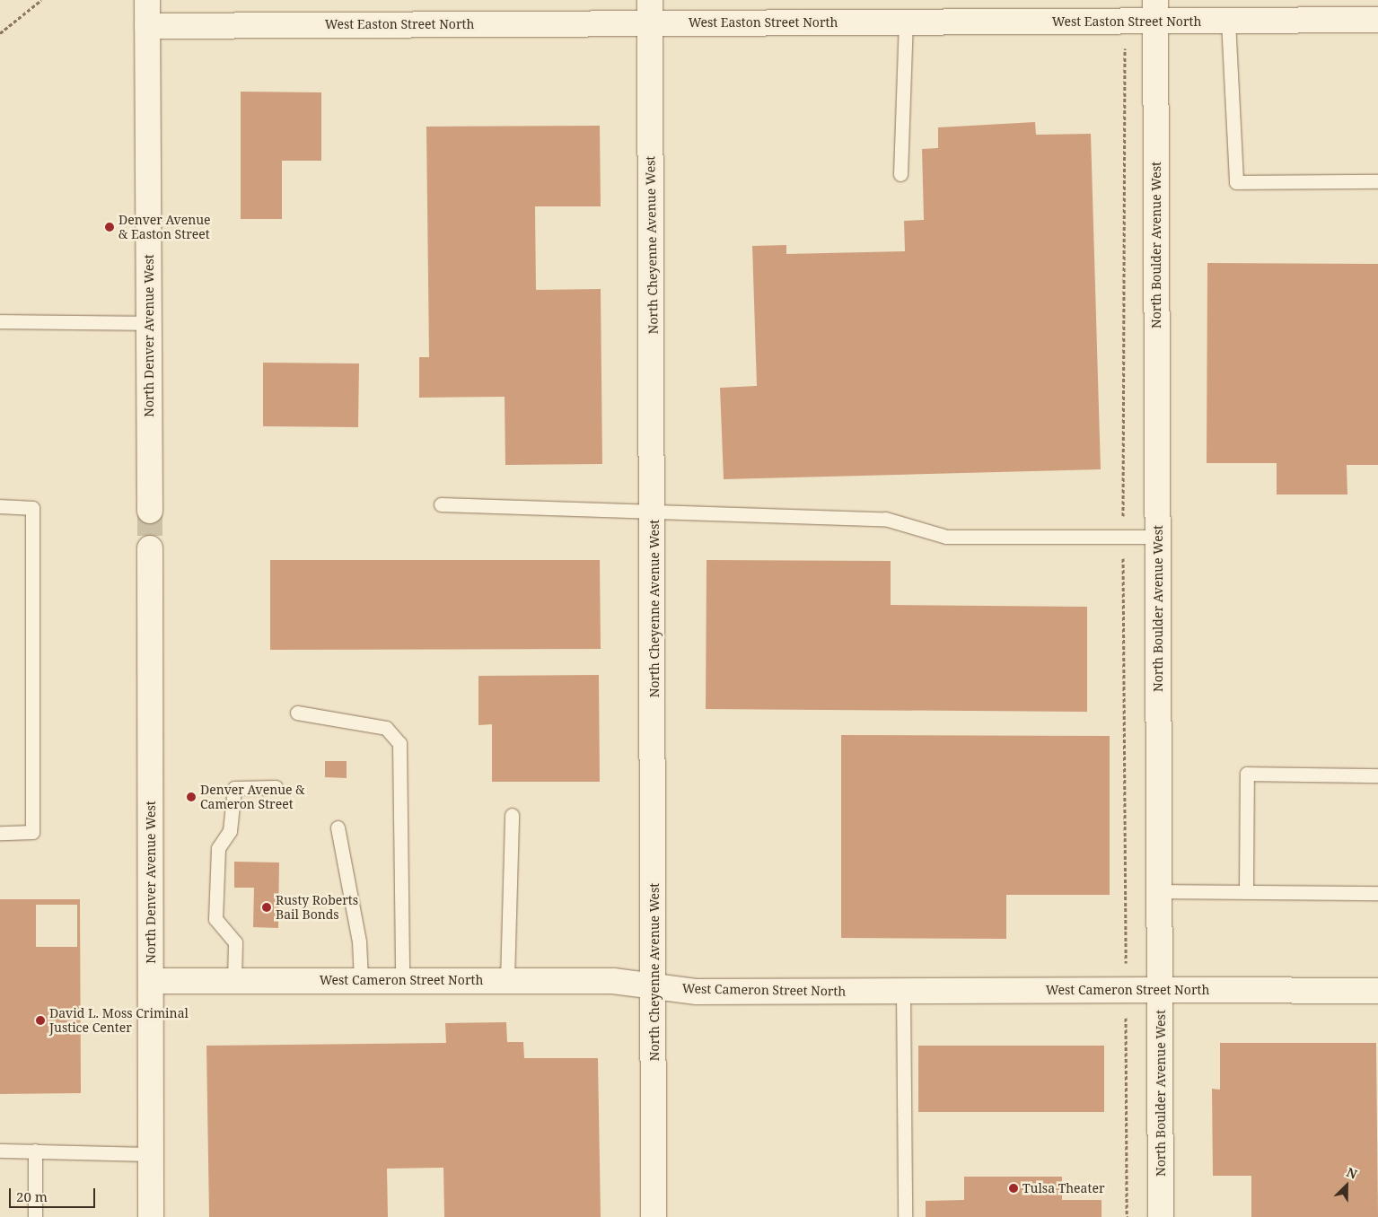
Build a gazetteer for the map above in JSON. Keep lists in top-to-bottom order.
{
  "streets": {
    "street": [
      "West Easton Street North",
      "North Cheyenne Avenue West",
      "North Boulder Avenue West",
      "North Denver Avenue West",
      "West Cameron Street North"
    ]
  },
  "crossings": [
    ["West Easton Street North", "North Cheyenne Avenue West"],
    ["West Easton Street North", "North Boulder Avenue West"],
    ["West Easton Street North", "North Denver Avenue West"],
    ["North Cheyenne Avenue West", "West Cameron Street North"],
    ["North Boulder Avenue West", "West Cameron Street North"],
    ["North Denver Avenue West", "West Cameron Street North"]
  ],
  "places": [
    "Denver Avenue & Easton Street",
    "Denver Avenue & Cameron Street",
    "Rusty Roberts Bail Bonds",
    "David L. Moss Criminal Justice Center",
    "Tulsa Theater"
  ],
  "scale_bar": "20 m",
  "north": "top right"
}
